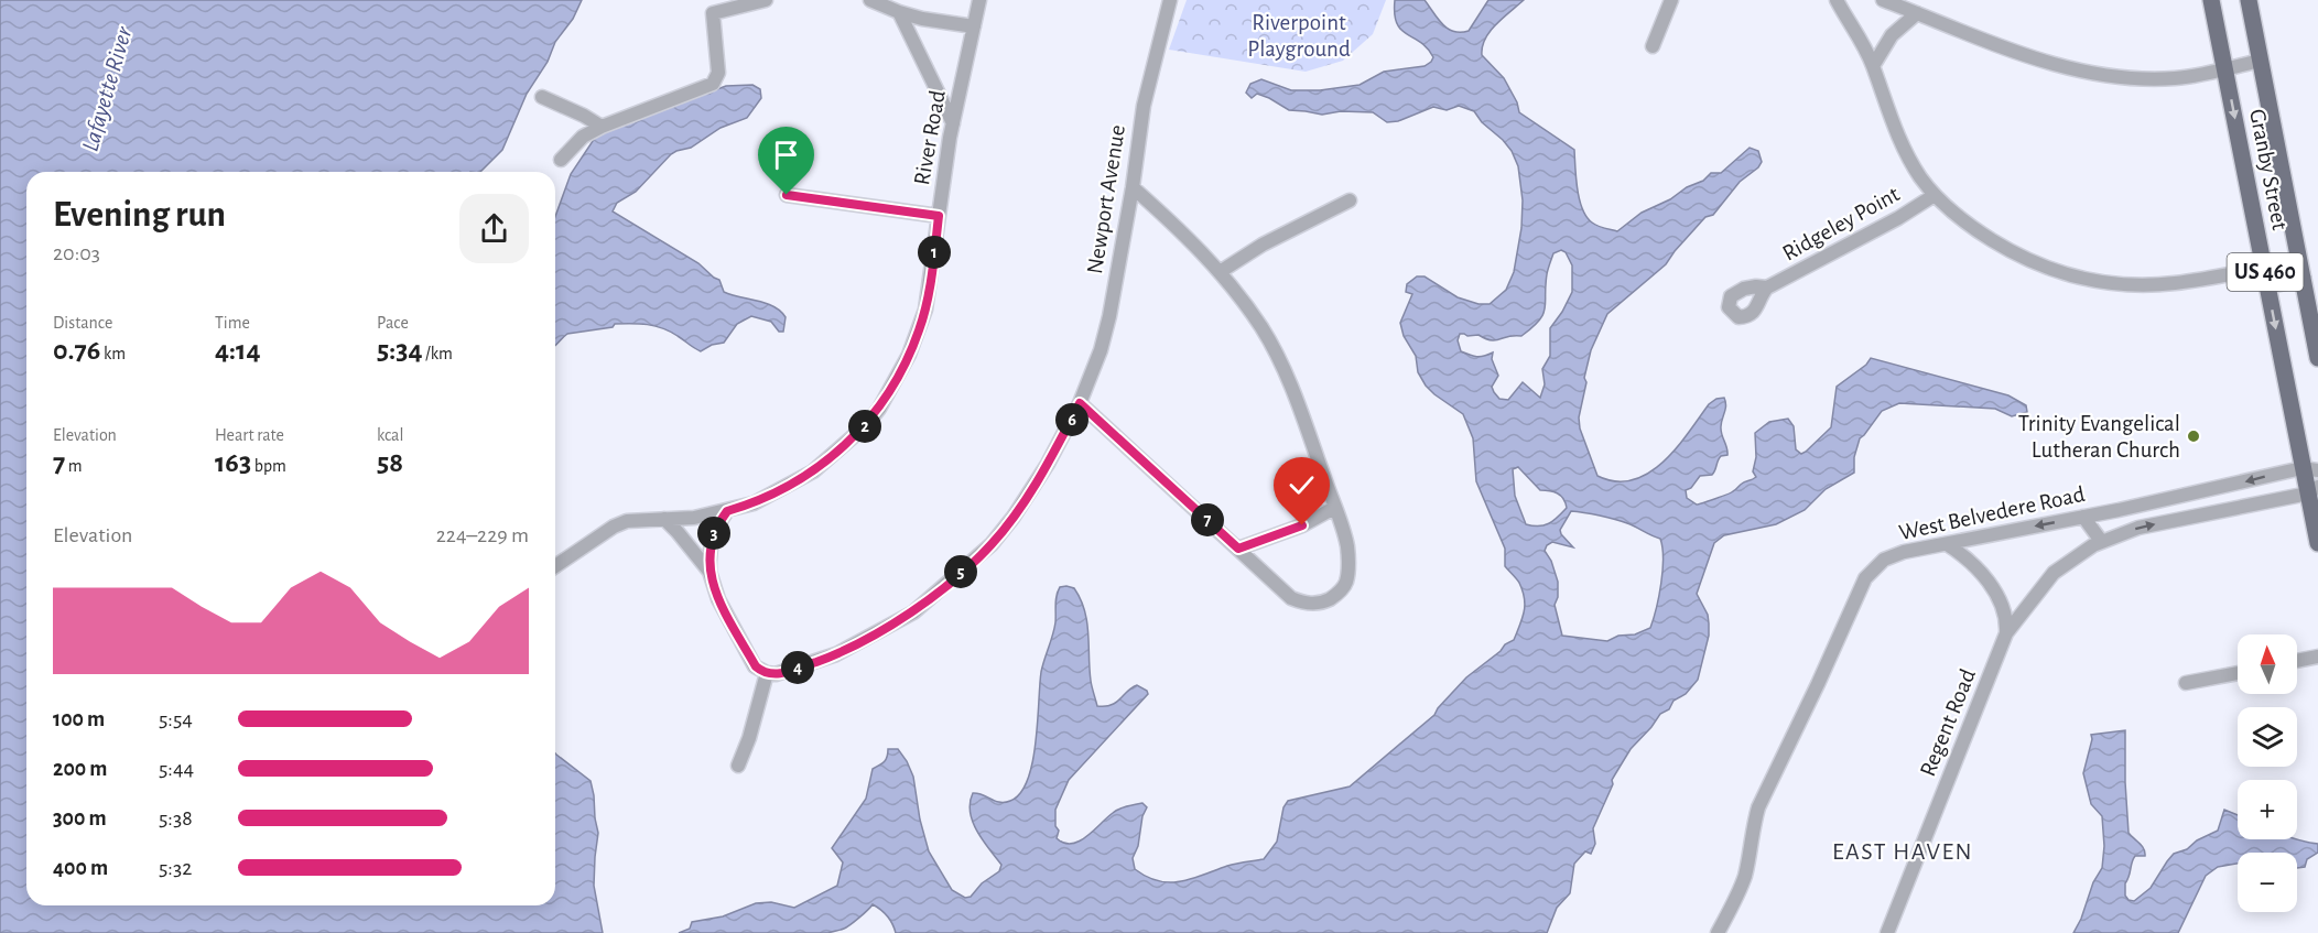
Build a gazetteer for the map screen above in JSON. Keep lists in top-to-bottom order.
{
  "streets": {
    "main road": ["Granby Street", "US 460"],
    "street": [
      "River Road",
      "Newport Avenue",
      "Ridgeley Point",
      "West Belvedere Road",
      "Regent Road"
    ]
  },
  "crossings": [
    ["Granby Street", "West Belvedere Road"]
  ],
  "districts": ["EAST HAVEN"],
  "water": ["Lafayette River"],
  "parks": ["Riverpoint Playground"],
  "places": ["Trinity Evangelical Lutheran Church"],
  "north": "top",
  "page": {
    "heading": ["Evening run", "20:03"],
    "pins": [
      "1",
      "6",
      "2",
      "7",
      "3",
      "5",
      "4"
    ],
    "stats": [
      ["Distance", "0.76 km"],
      ["Time", "4:14"],
      ["Pace", "5:34 /km"],
      ["Elevation", "7 m"],
      ["Heart rate", "163 bpm"],
      ["kcal", "58"]
    ],
    "chart": ["Elevation", "224–229 m"],
    "map_buttons": ["+", "−"],
    "list": [
      {
        "name": "100 m",
        "note": "5:54"
      },
      {
        "name": "200 m",
        "note": "5:44"
      },
      {
        "name": "300 m",
        "note": "5:38"
      },
      {
        "name": "400 m",
        "note": "5:32"
      }
    ]
  }
}
